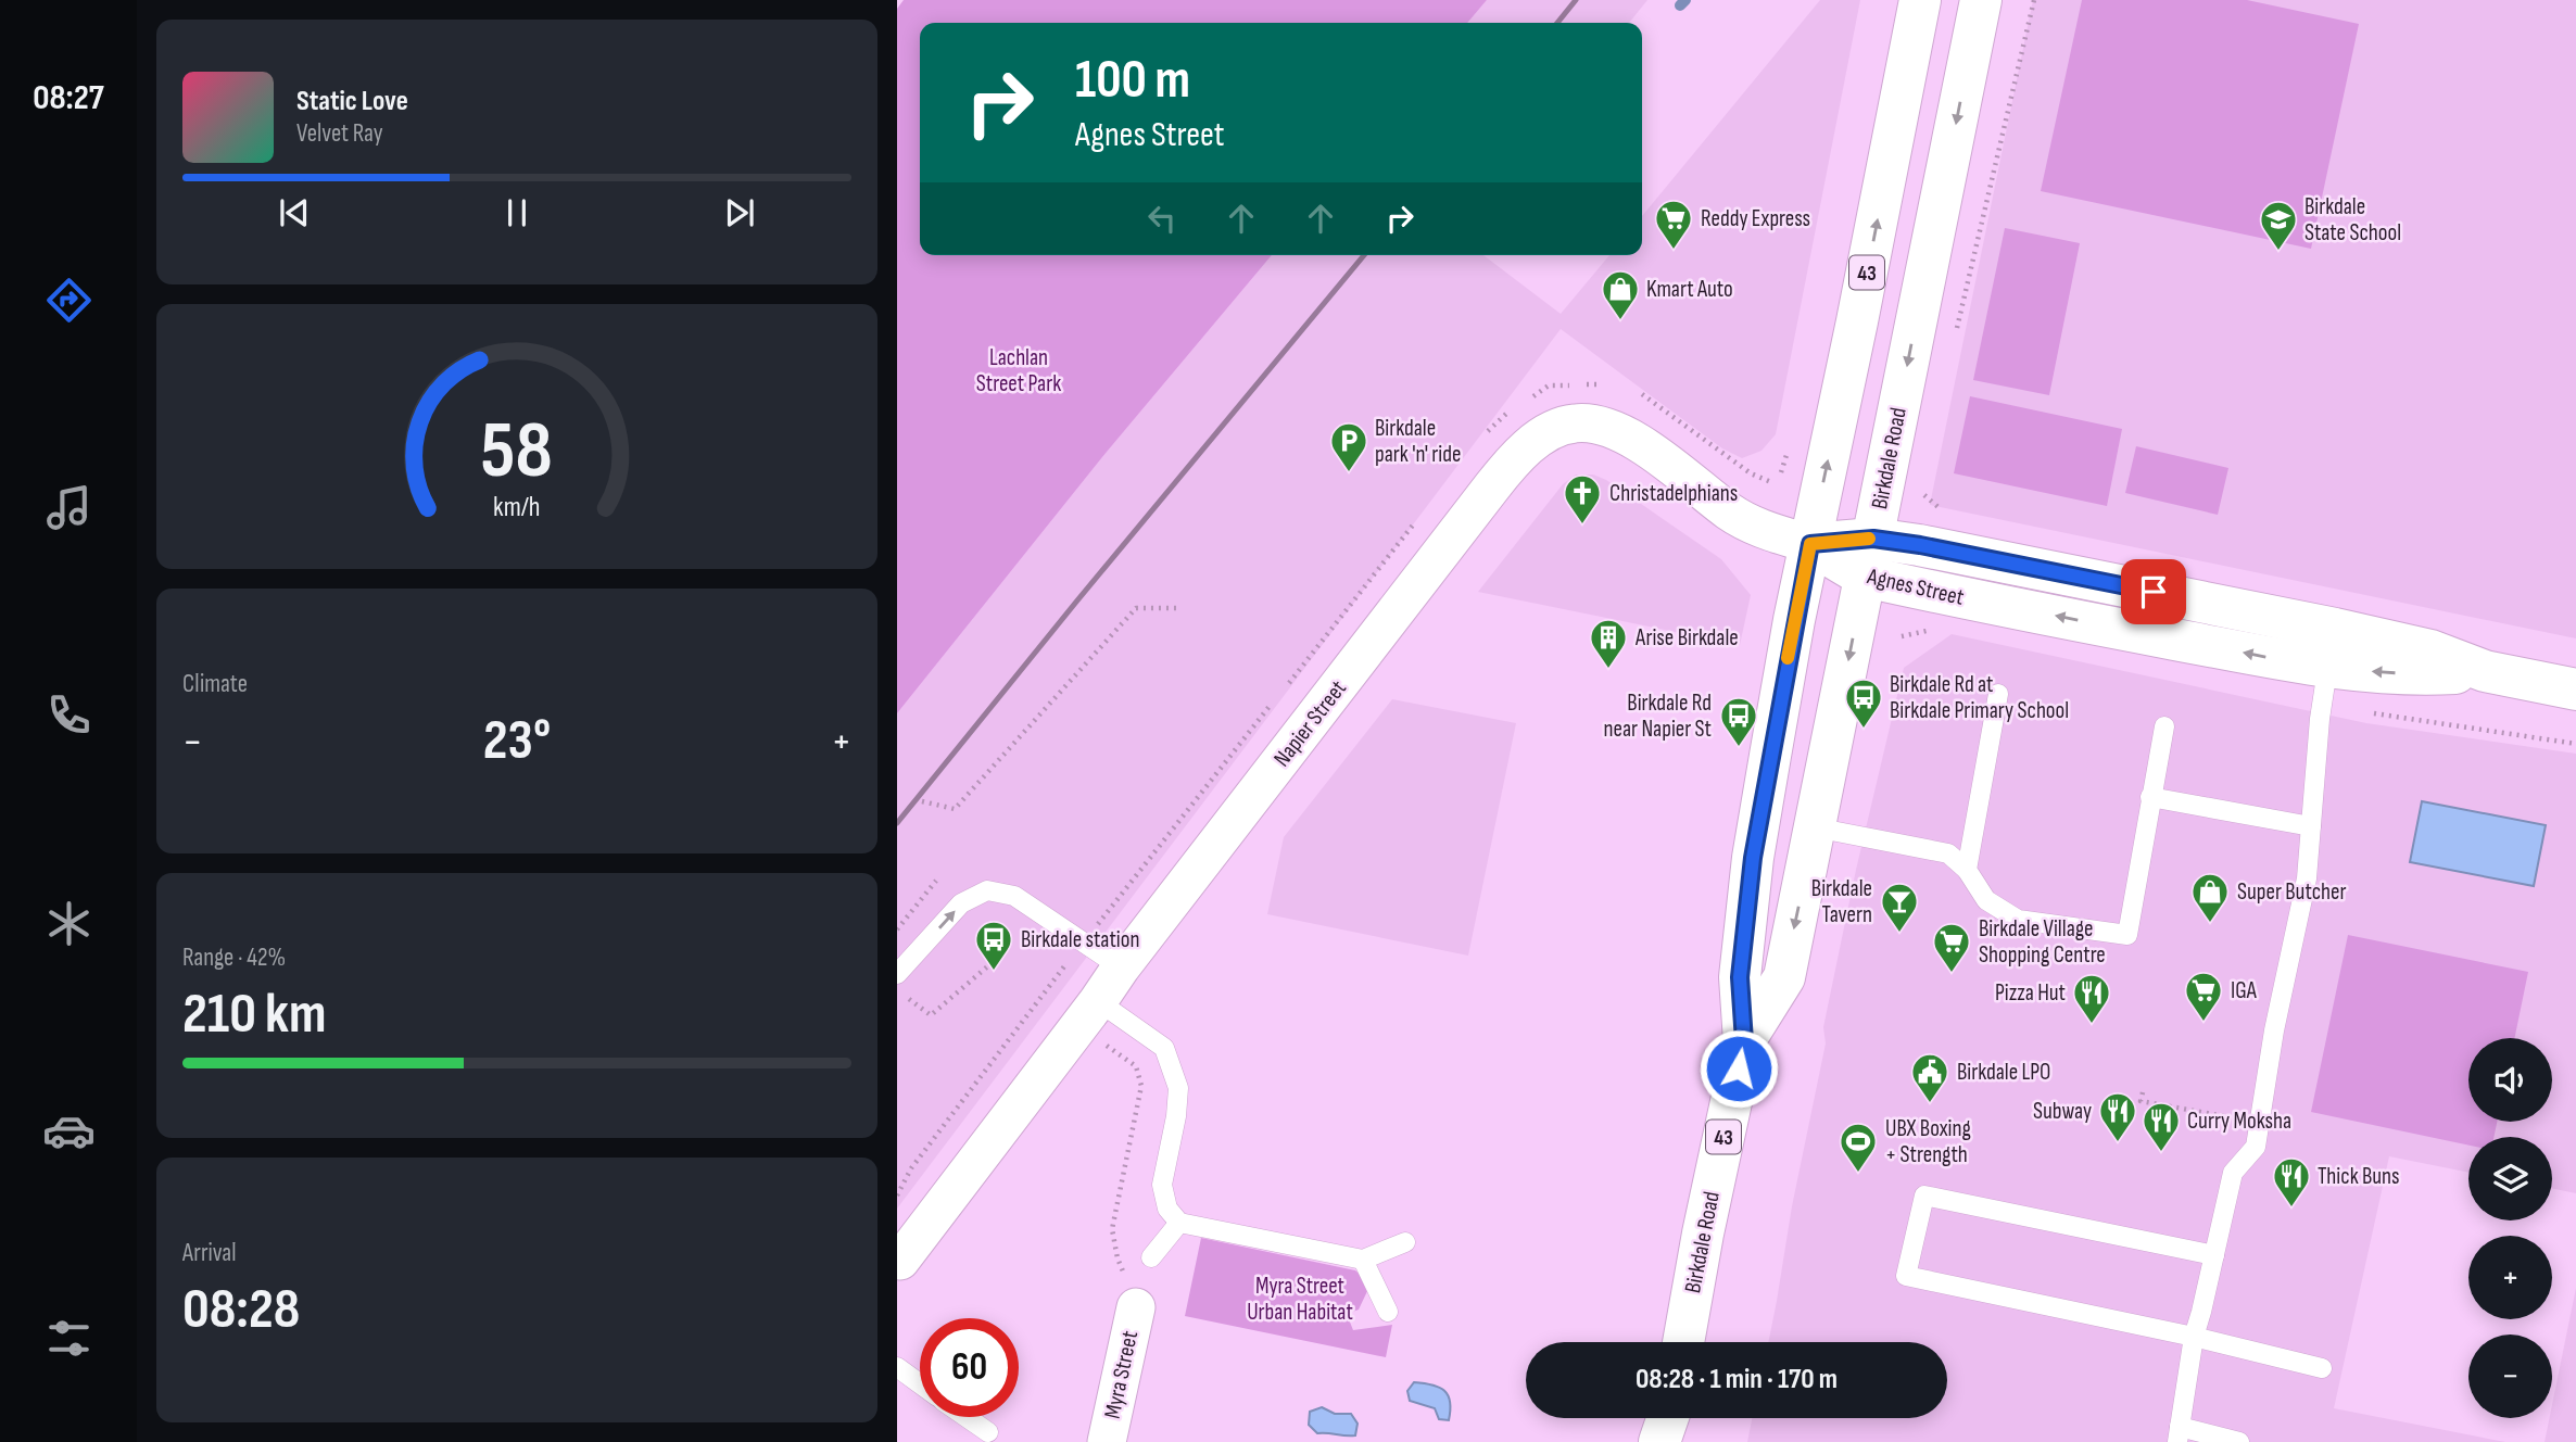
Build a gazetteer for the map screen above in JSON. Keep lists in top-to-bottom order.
{
  "streets": {
    "main road": ["43", "Birkdale Road", "Agnes Street"],
    "street": ["Napier Street", "Myra Street"]
  },
  "crossings": [
    ["Birkdale Road", "Agnes Street"],
    ["Birkdale Road", "Napier Street"],
    ["Agnes Street", "Napier Street"]
  ],
  "parks": ["Lachlan Street Park", "Myra Street Urban Habitat"],
  "places": {
    "supermarket": ["Reddy Express", "Birkdale Village Shopping Centre", "IGA"],
    "school or university": ["Birkdale State School"],
    "shop": ["Kmart Auto", "Super Butcher"],
    "parking": ["Birkdale park 'n' ride"],
    "church": ["Christadelphians"],
    "building": ["Arise Birkdale"],
    "bus stop": ["Birkdale Rd at Birkdale Primary School", "Birkdale Rd near Napier St", "Birkdale station"],
    "bar": ["Birkdale Tavern"],
    "restaurant": [
      "Pizza Hut",
      "Subway",
      "Curry Moksha",
      "Thick Buns"
    ],
    "public building": ["Birkdale LPO"],
    "sports": ["UBX Boxing + Strength"]
  },
  "page": {
    "tabs": "08:27",
    "turn": ["100 m", "Agnes Street"],
    "song": ["Static Love", "Velvet Ray"],
    "tile": [
      "Climate",
      ["Range · 42%", "210 km"],
      ["Arrival", "08:28"]
    ],
    "heat": ["−", "23°", "+"],
    "map_buttons": ["+", "−"],
    "limit": "60",
    "trip": "08:28 · 1 min · 170 m",
    "gauge": ["58", "km/h"]
  }
}
